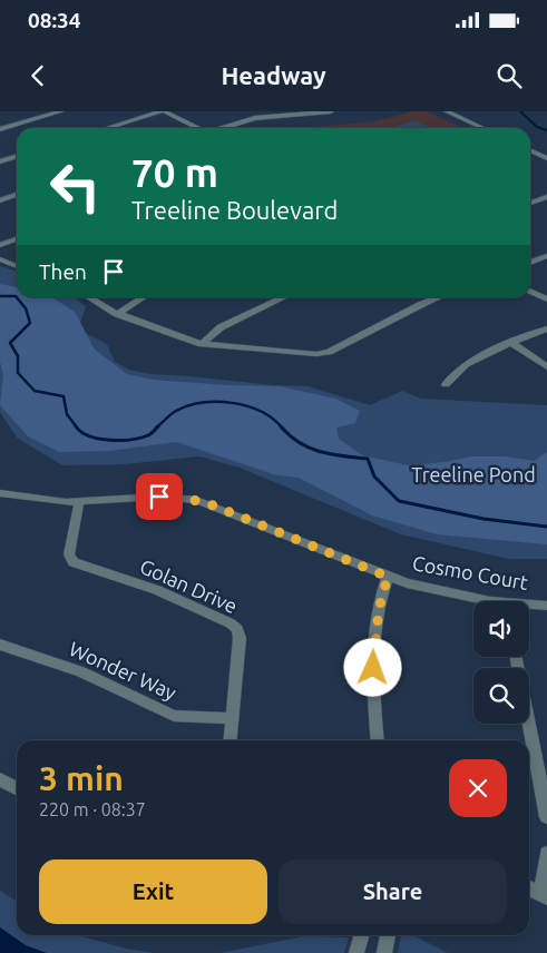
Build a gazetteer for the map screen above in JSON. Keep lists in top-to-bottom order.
{
  "streets": {
    "street": ["Cosmo Court", "Golan Drive", "Wonder Way"]
  },
  "crossings": [
    ["Cosmo Court", "Golan Drive"],
    ["Golan Drive", "Wonder Way"]
  ],
  "parks": ["Treeline Pond"],
  "page": {
    "status": "08:34",
    "header": "Headway",
    "turn": ["70 m", "Treeline Boulevard"],
    "then": "Then",
    "heading": ["3 min", "220 m · 08:37"],
    "buttons": ["Exit", "Share"]
  }
}
